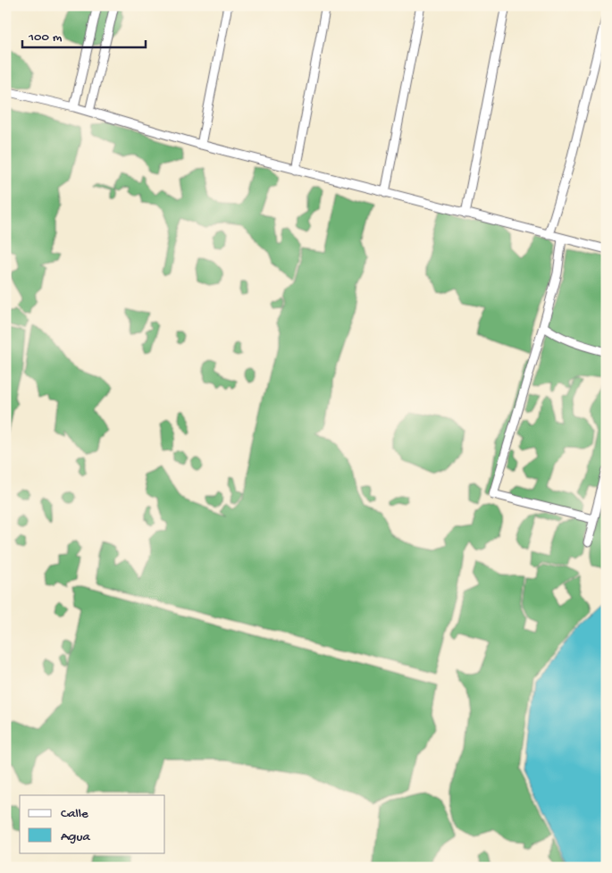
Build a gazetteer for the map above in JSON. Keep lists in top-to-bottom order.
{
  "legend": ["Calle", "Agua"],
  "scale_bar": "100 m"
}
